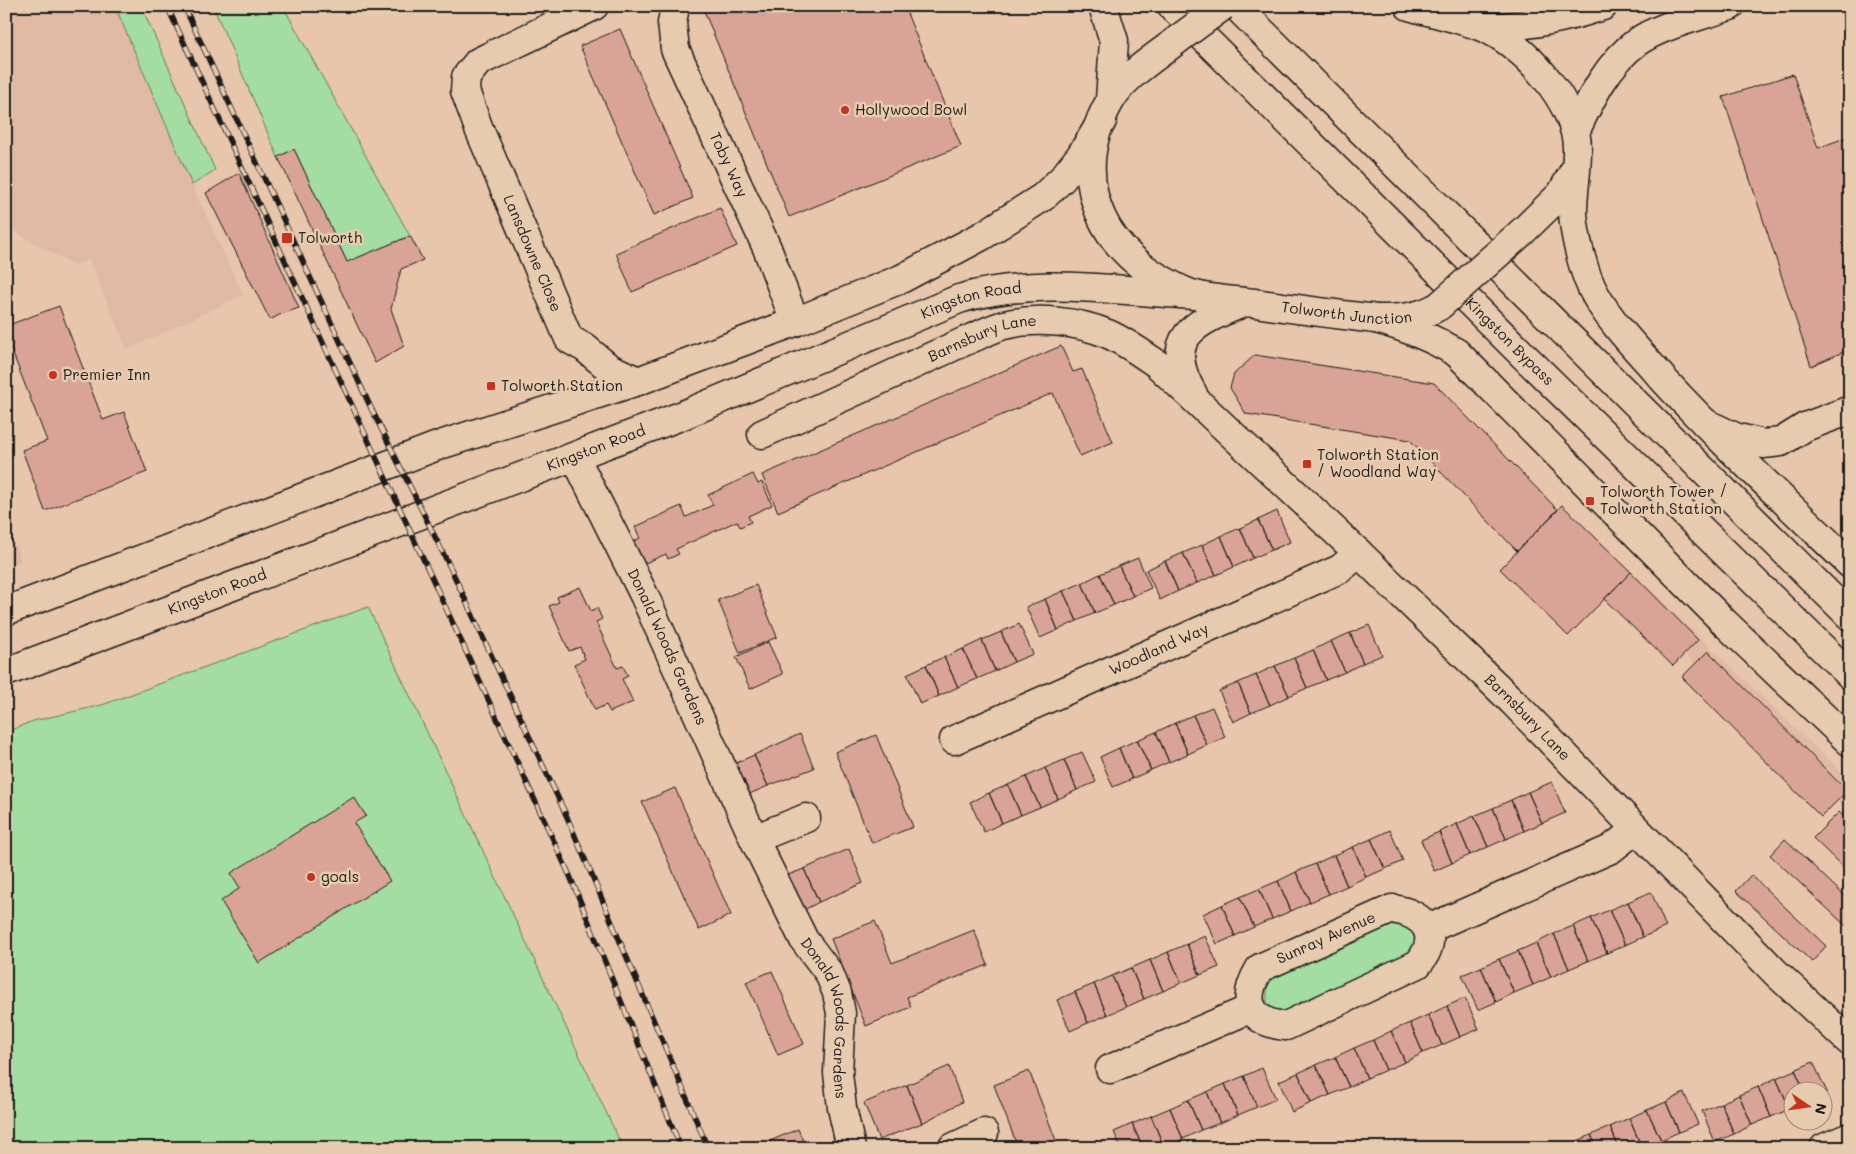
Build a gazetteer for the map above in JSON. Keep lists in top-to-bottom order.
{
  "streets": {
    "main road": [
      "Toby Way",
      "Lansdowne Close",
      "Kingston Road",
      "Tolworth Junction",
      "Barnsbury Lane",
      "Kingston Bypass",
      "Donald Woods Gardens",
      "Woodland Way",
      "Sunray Avenue"
    ]
  },
  "crossings": [
    ["Kingston Road", "Tolworth Junction"],
    ["Kingston Road", "Donald Woods Gardens"],
    ["Tolworth Junction", "Barnsbury Lane"],
    ["Barnsbury Lane", "Woodland Way"]
  ],
  "places": {
    "other": ["Hollywood Bowl", "Premier Inn", "goals"],
    "transit": [
      "Tolworth",
      "Tolworth Station",
      "Tolworth Station / Woodland Way",
      "Tolworth Tower / Tolworth Station"
    ]
  },
  "north": "right"
}
